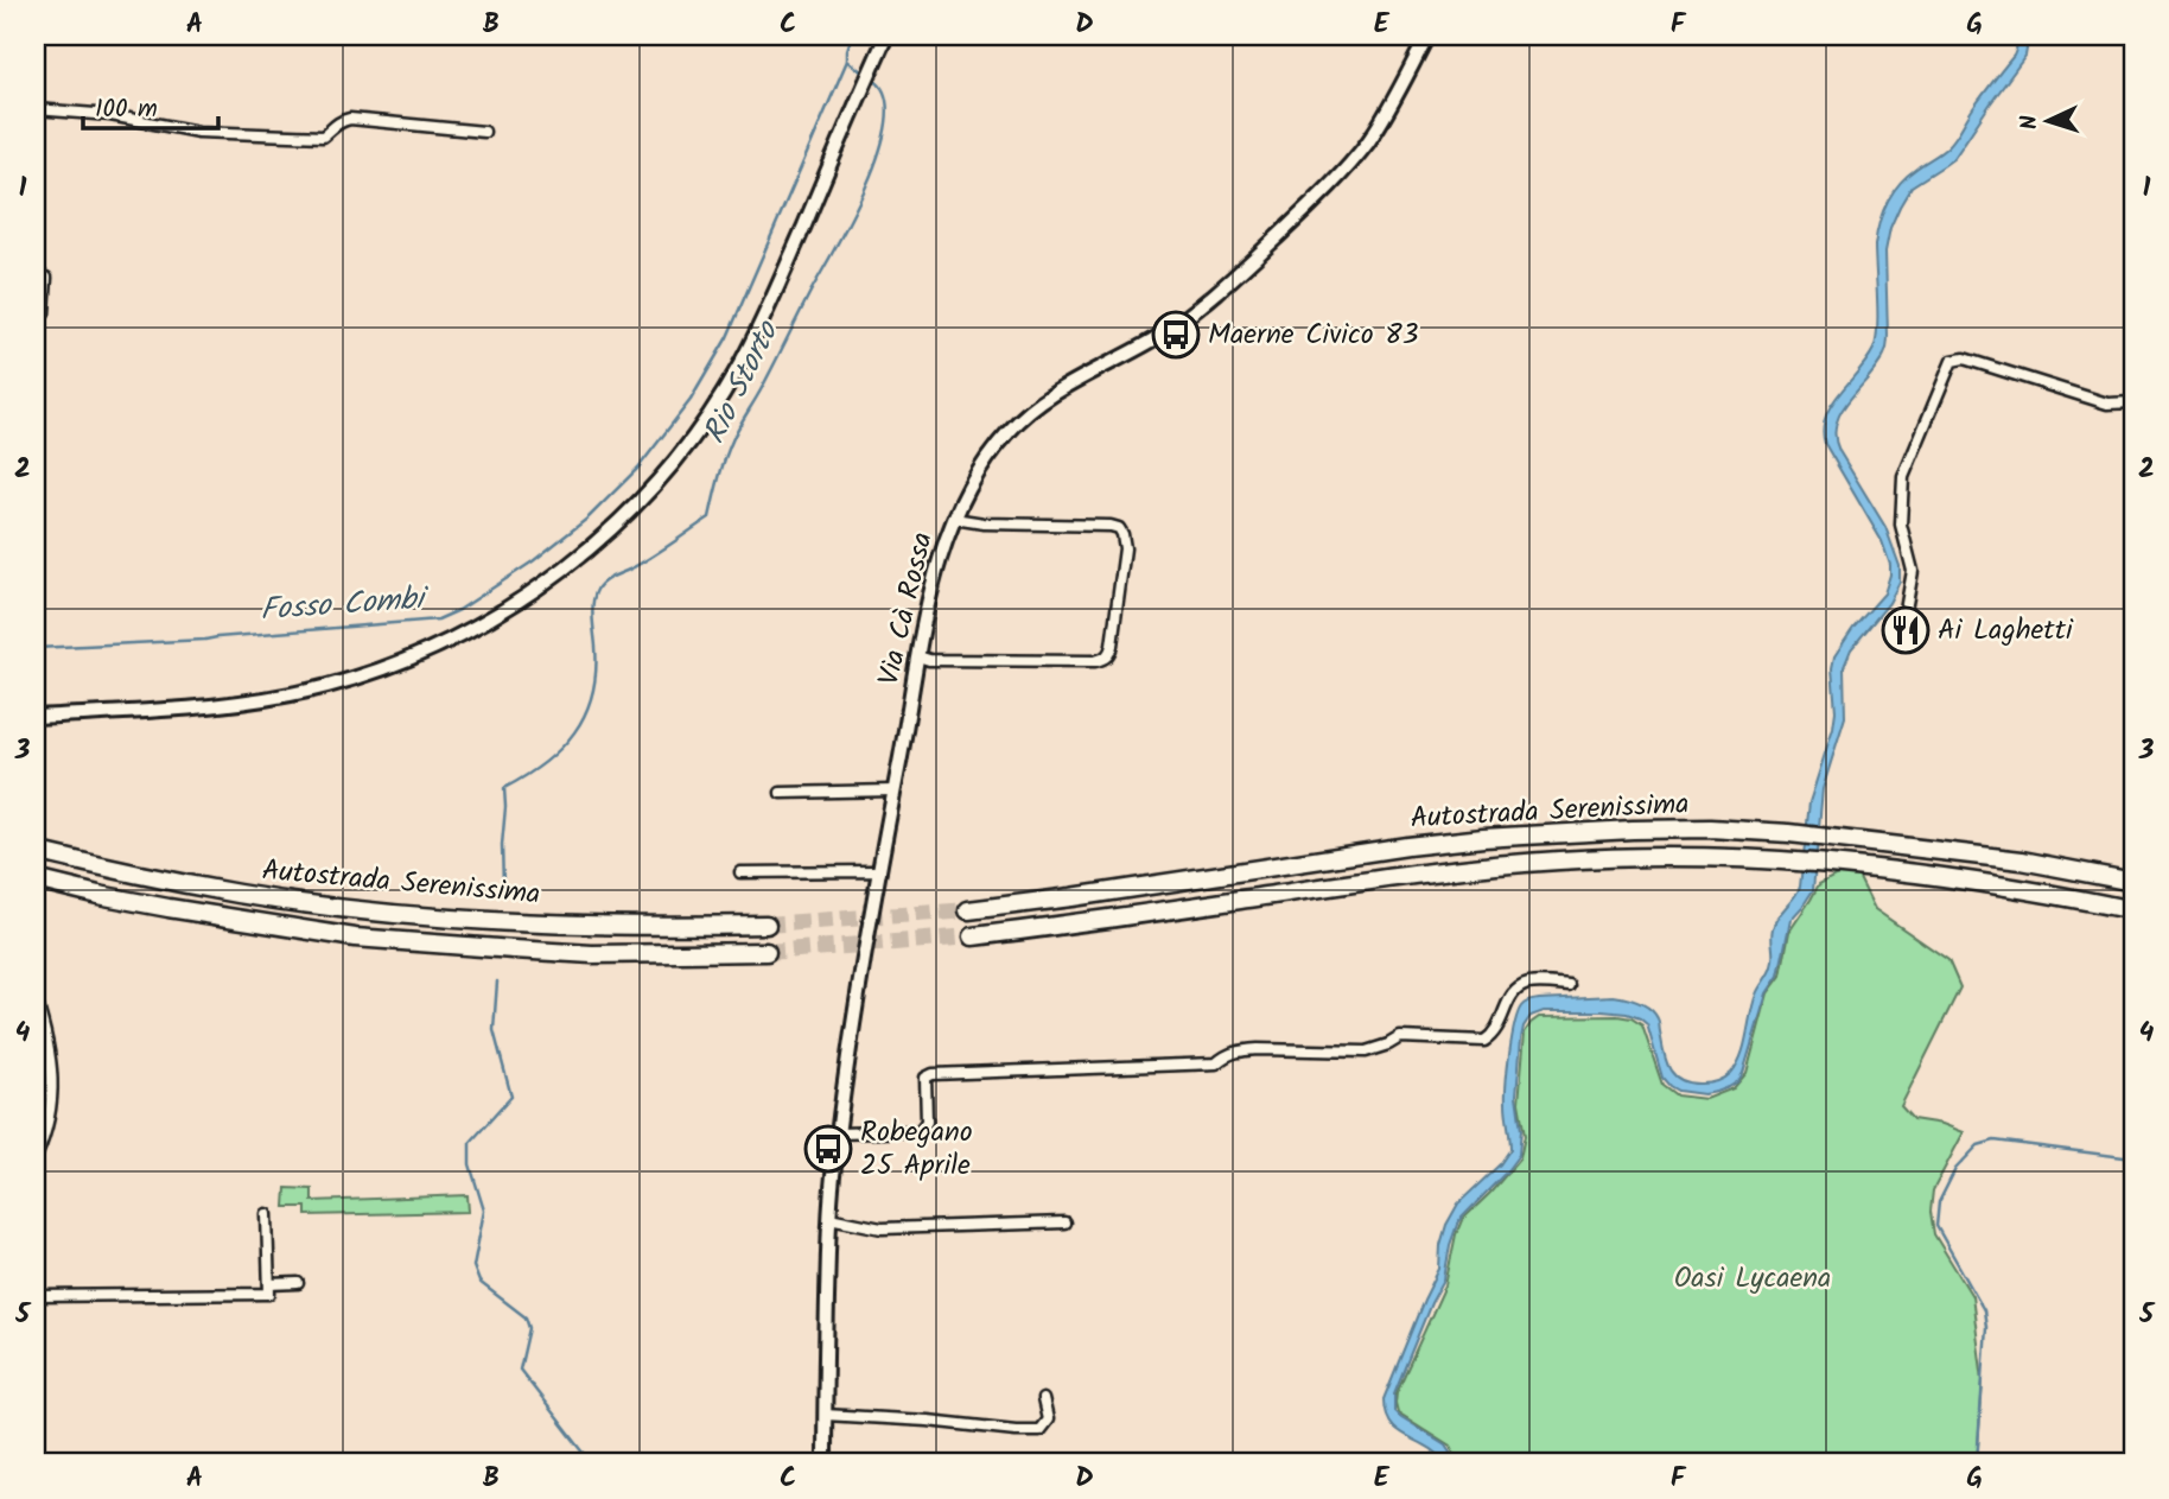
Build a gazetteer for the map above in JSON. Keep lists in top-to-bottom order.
{
  "streets": {
    "highway": ["Autostrada Serenissima"],
    "main road": ["Via Cà Rossa"]
  },
  "water": ["Rio Storto", "Fosso Combi"],
  "parks": ["Oasi Lycaena"],
  "places": {
    "bus stop": ["Maerne Civico 83", "Robegano 25 Aprile"],
    "restaurant": ["Ai Laghetti"]
  },
  "scale_bar": "100 m",
  "north": "left",
  "grid": {
    "columns": [
      "A",
      "B",
      "C",
      "D",
      "E",
      "F",
      "G"
    ],
    "rows": [
      "1",
      "2",
      "3",
      "4",
      "5"
    ]
  }
}
